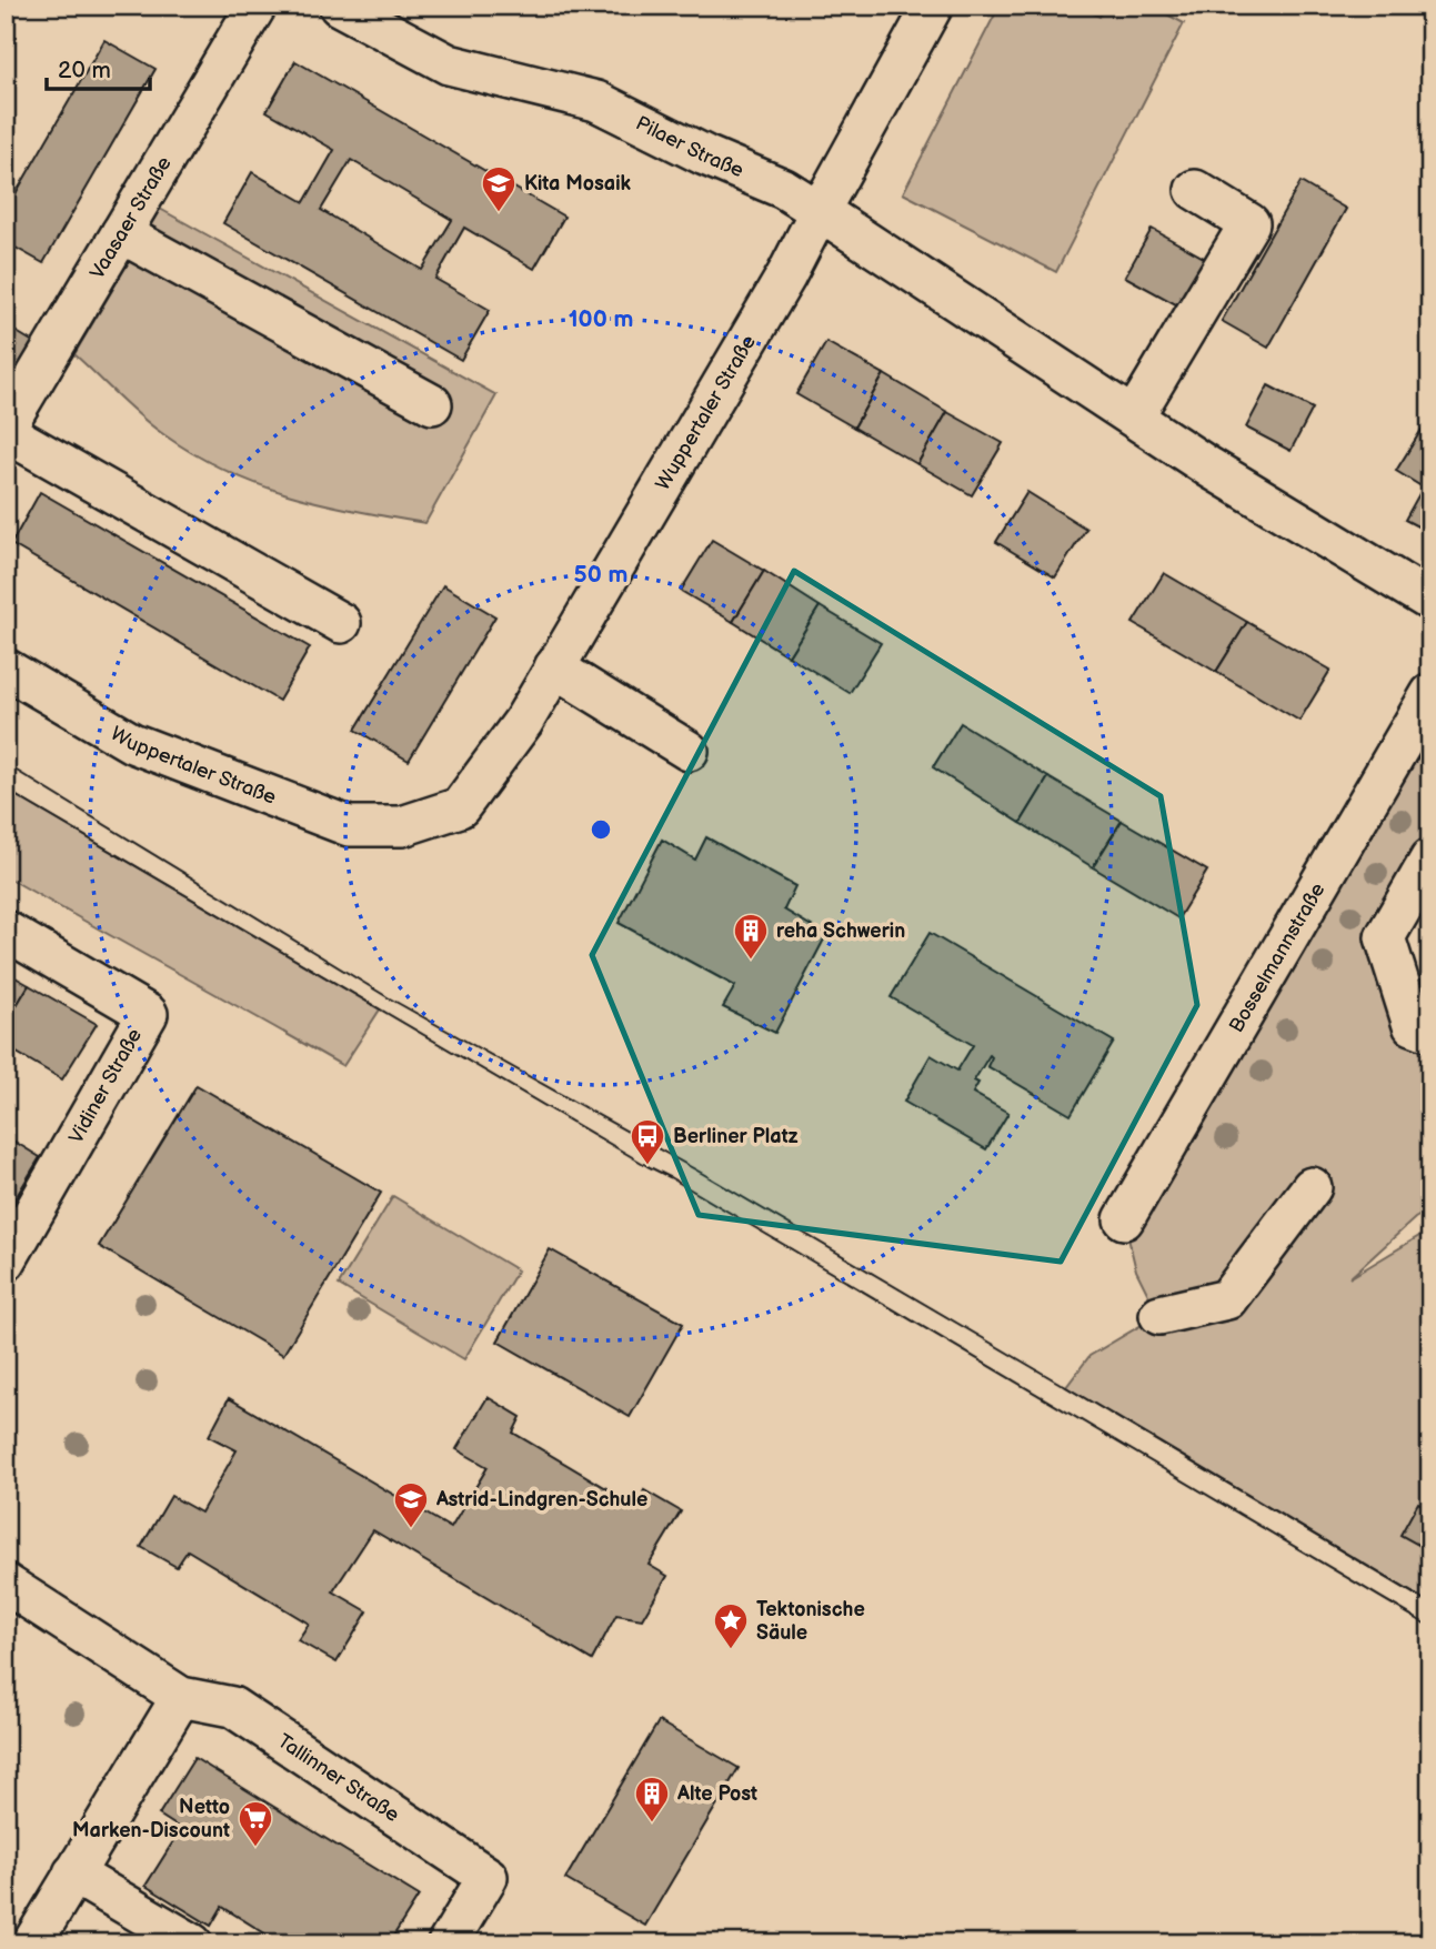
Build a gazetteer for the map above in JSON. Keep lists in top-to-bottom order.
{
  "streets": {
    "street": [
      "Pilaer Straße",
      "Vaasaer Straße",
      "Wuppertaler Straße",
      "Bosselmannstraße",
      "Vidiner Straße",
      "Tallinner Straße"
    ]
  },
  "crossings": [
    ["Pilaer Straße", "Wuppertaler Straße"]
  ],
  "places": {
    "school or university": ["Kita Mosaik", "Astrid-Lindgren-Schule"],
    "building": ["reha Schwerin", "Alte Post"],
    "bus stop": ["Berliner Platz"],
    "place": ["Tektonische Säule"],
    "supermarket": ["Netto Marken-Discount"]
  },
  "scale_bar": "20 m",
  "rings": ["100 m", "50 m"]
}
